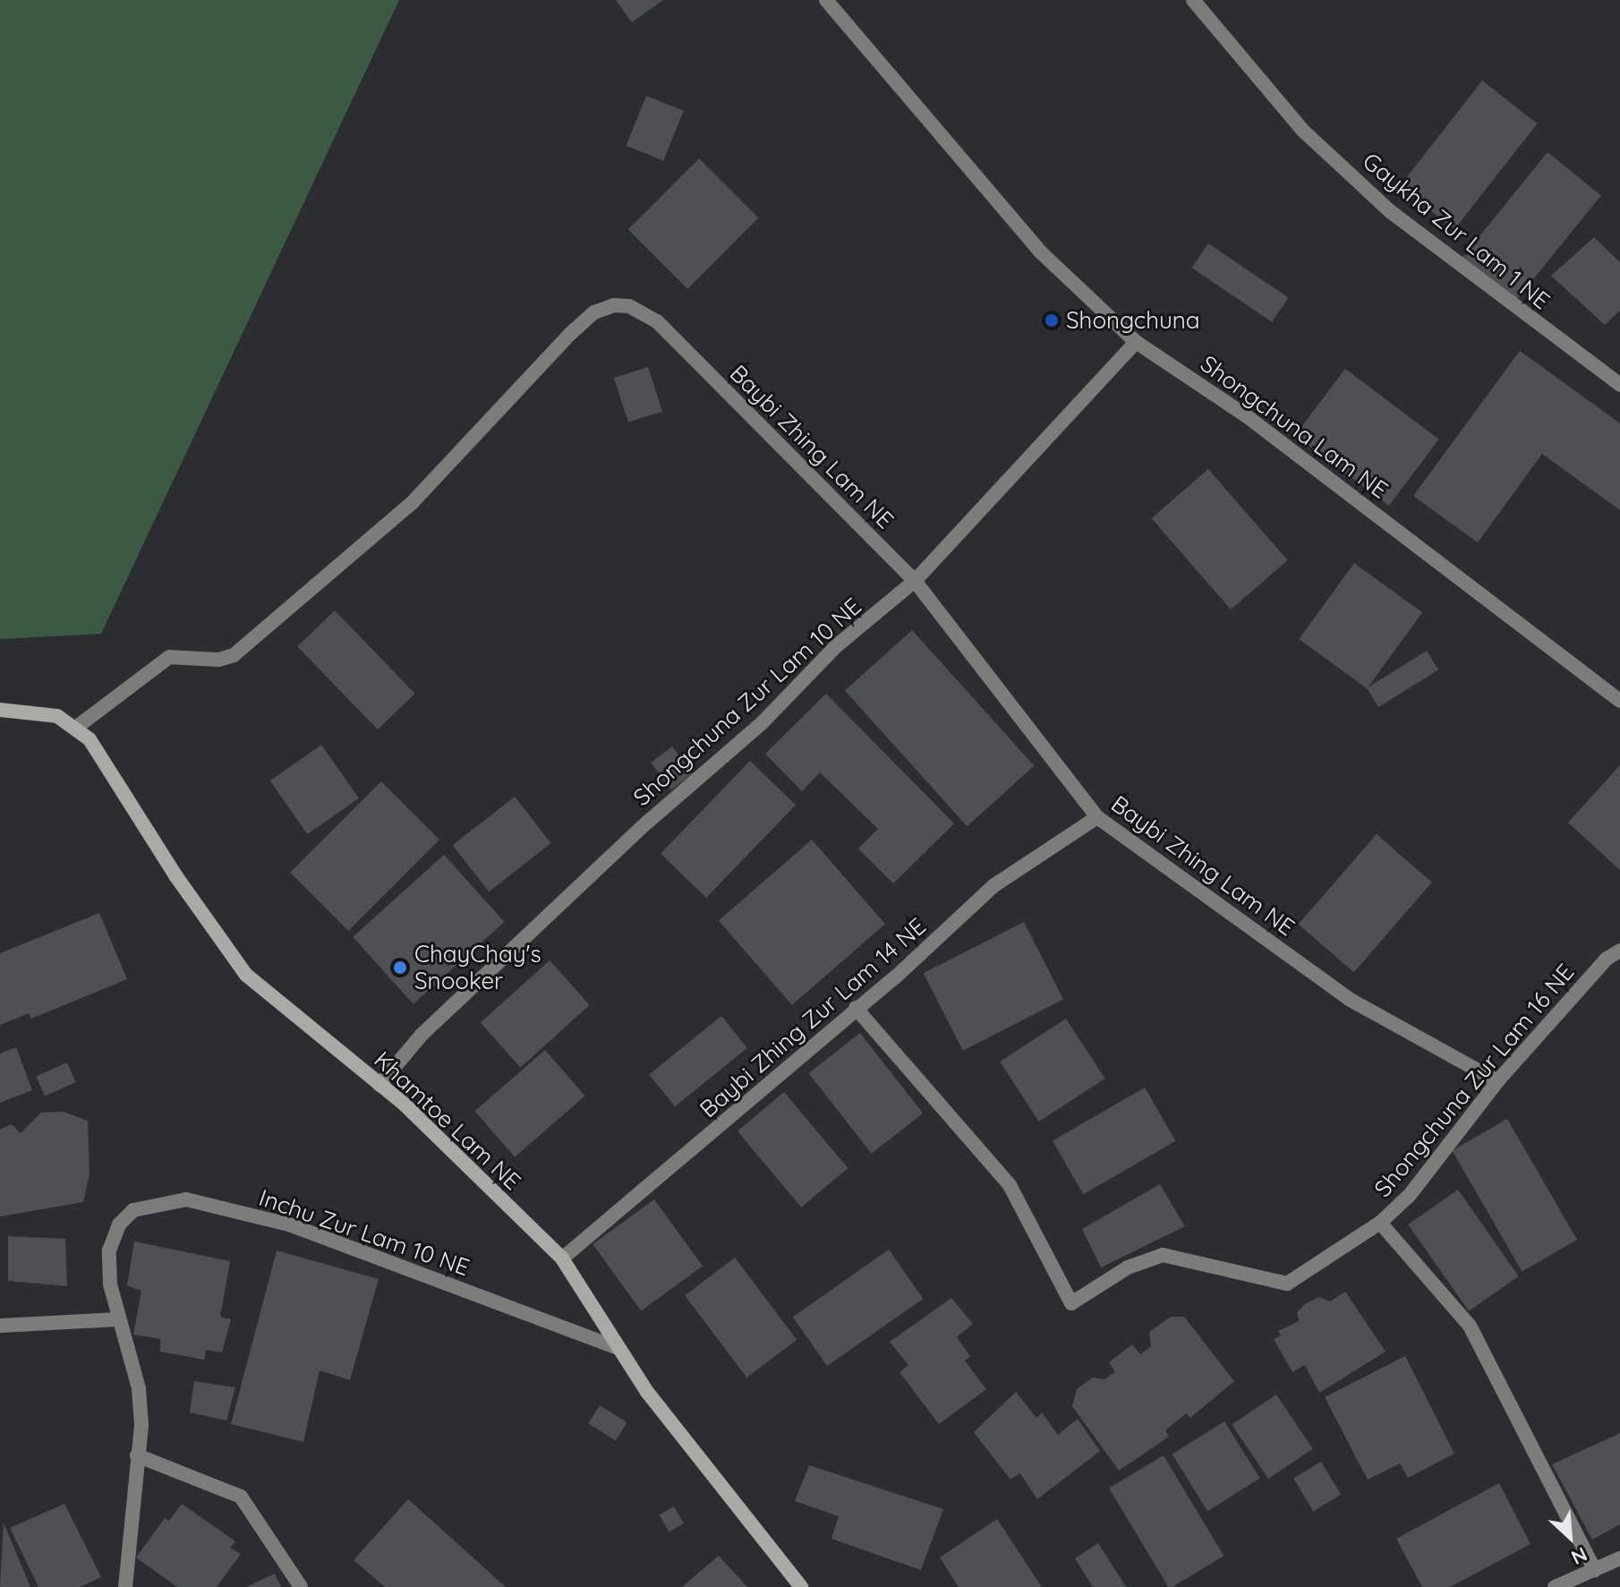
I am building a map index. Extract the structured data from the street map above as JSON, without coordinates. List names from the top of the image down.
{
  "streets": {
    "main road": ["Khamtoe Lam NE"],
    "street": [
      "Gaykha Zur Lam 1 NE",
      "Shongchuna Lam NE",
      "Baybi Zhing Lam NE",
      "Shongchuna Zur Lam 10 NE",
      "Baybi Zhing Zur Lam 14 NE",
      "Shongchuna Zur Lam 16 NE",
      "Inchu Zur Lam 10 NE"
    ]
  },
  "crossings": [
    ["Shongchuna Lam NE", "Shongchuna Zur Lam 10 NE"],
    ["Baybi Zhing Lam NE", "Shongchuna Zur Lam 10 NE"],
    ["Baybi Zhing Lam NE", "Baybi Zhing Zur Lam 14 NE"],
    ["Baybi Zhing Lam NE", "Shongchuna Zur Lam 16 NE"],
    ["Baybi Zhing Lam NE", "Khamtoe Lam NE"],
    ["Shongchuna Zur Lam 10 NE", "Khamtoe Lam NE"],
    ["Baybi Zhing Zur Lam 14 NE", "Shongchuna Zur Lam 16 NE"],
    ["Baybi Zhing Zur Lam 14 NE", "Khamtoe Lam NE"],
    ["Khamtoe Lam NE", "Inchu Zur Lam 10 NE"]
  ],
  "places": ["Shongchuna", "ChayChay's Snooker"],
  "north": "bottom right"
}
